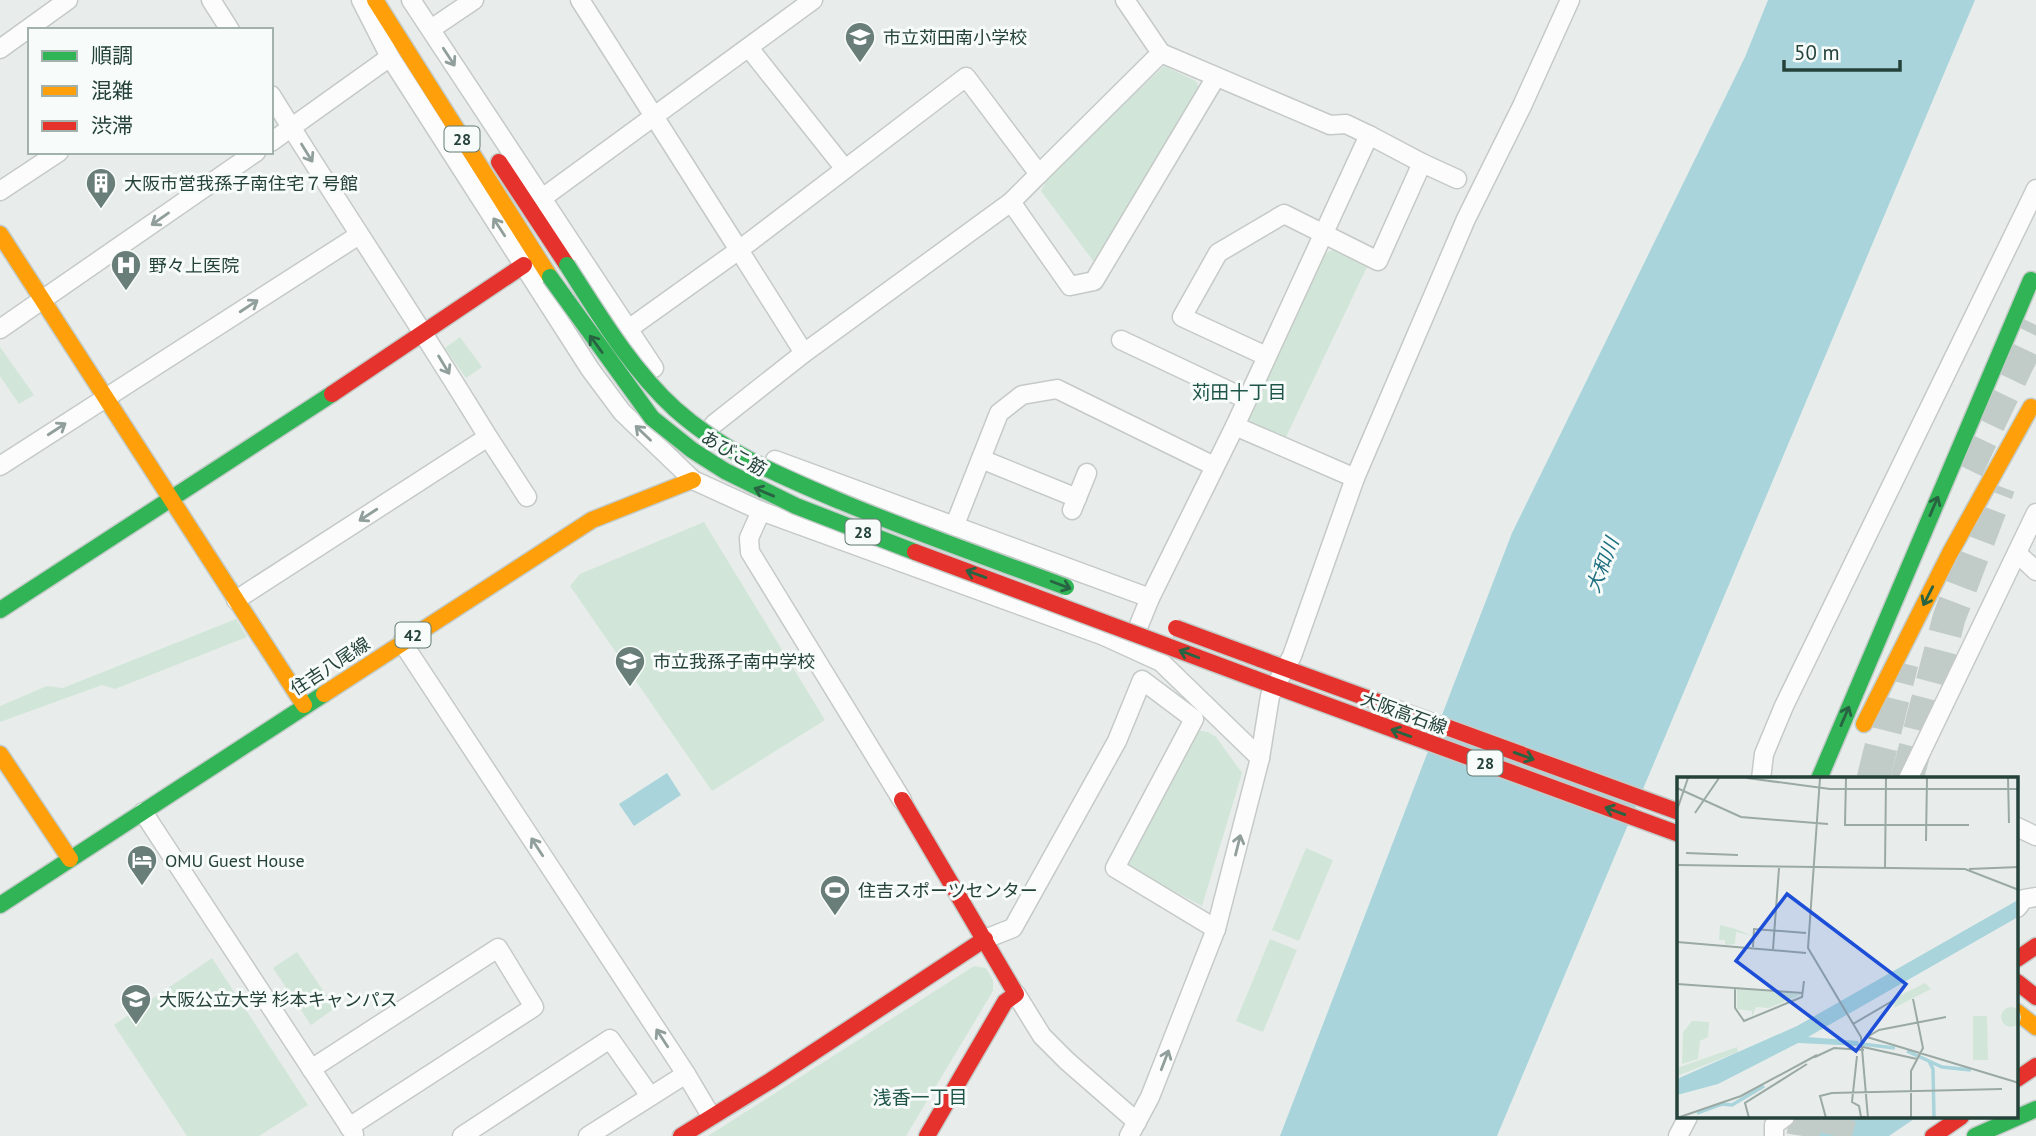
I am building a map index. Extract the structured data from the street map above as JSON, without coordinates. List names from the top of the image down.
{
  "streets": {
    "main road": [
      "28",
      "あびこ筋",
      "42",
      "住吉八尾線",
      "大阪高石線"
    ]
  },
  "crossings": [
    ["28", "大阪高石線"],
    ["あびこ筋", "大阪高石線"]
  ],
  "districts": ["苅田十丁目", "浅香一丁目"],
  "water": ["大和川"],
  "places": {
    "school or university": ["市立苅田南小学校", "市立我孫子南中学校", "大阪公立大学 杉本キャンパス"],
    "building": ["大阪市営我孫子南住宅７号館"],
    "hospital": ["野々上医院"],
    "hotel": ["OMU Guest House"],
    "sports": ["住吉スポーツセンター"]
  },
  "legend": ["順調", "混雑", "渋滞"],
  "scale_bar": "50 m"
}
